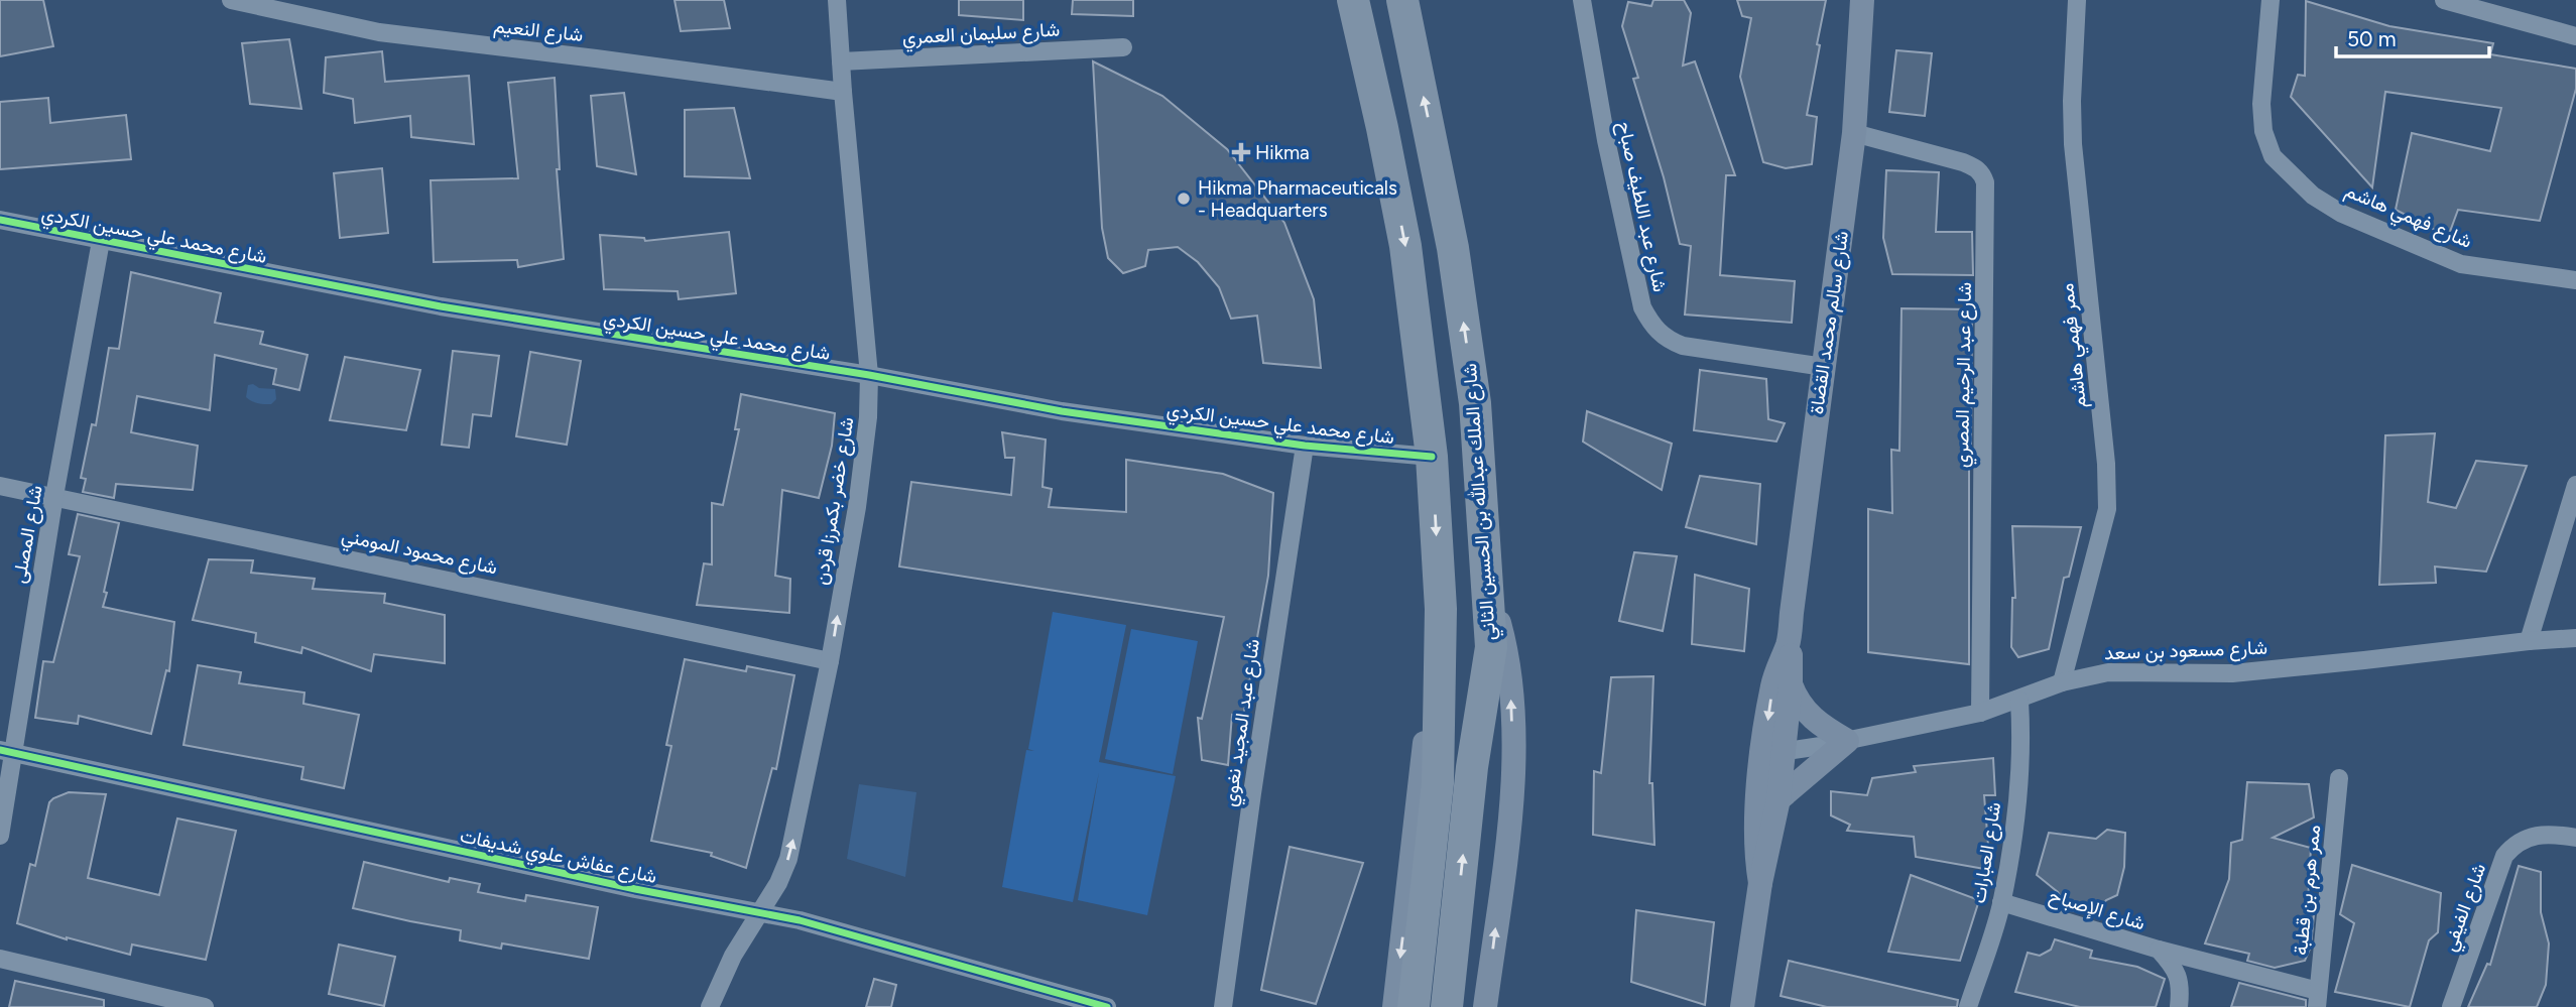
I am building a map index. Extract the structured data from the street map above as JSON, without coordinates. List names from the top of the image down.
{
  "streets": {
    "highway": ["شارع الملك عبدالله بن الحسين الثاني"],
    "street": [
      "شارع النعيم",
      "شارع سليمان العمري",
      "شارع عبد اللطيف صباح",
      "شارع فهمي هاشم",
      "شارع محمد علي حسين الكردي",
      "شارع سالم محمد القضاة",
      "ممر فهمي هاشم",
      "شارع عبد الرحيم المصري",
      "شارع خضر بكمرزا قردن",
      "شارع المصلى",
      "شارع محمود المومني",
      "شارع مسعود بن سعد",
      "شارع عبد المجيد نغوي",
      "شارع العبارات",
      "شارع عفاش علوي شديفات",
      "ممر هرم بن قطبة",
      "شارع الفيفي",
      "شارع الإصباح"
    ]
  },
  "crossings": [
    ["شارع النعيم", "شارع خضر بكمرزا قردن"],
    ["شارع سليمان العمري", "شارع خضر بكمرزا قردن"],
    ["شارع عبد اللطيف صباح", "شارع سالم محمد القضاة"],
    ["شارع محمد علي حسين الكردي", "شارع خضر بكمرزا قردن"],
    ["شارع محمد علي حسين الكردي", "شارع المصلى"],
    ["شارع محمد علي حسين الكردي", "شارع عبد المجيد نغوي"],
    ["شارع سالم محمد القضاة", "شارع عبد الرحيم المصري"],
    ["شارع سالم محمد القضاة", "شارع مسعود بن سعد"],
    ["ممر فهمي هاشم", "شارع مسعود بن سعد"],
    ["شارع عبد الرحيم المصري", "شارع مسعود بن سعد"],
    ["شارع خضر بكمرزا قردن", "شارع محمود المومني"],
    ["شارع خضر بكمرزا قردن", "شارع عفاش علوي شديفات"],
    ["شارع المصلى", "شارع محمود المومني"],
    ["شارع المصلى", "شارع عفاش علوي شديفات"],
    ["شارع مسعود بن سعد", "شارع العبارات"],
    ["شارع العبارات", "شارع الإصباح"]
  ],
  "one_way": ["شارع خضر بكمرزا قردن"],
  "places": {
    "health": ["Hikma"],
    "other": ["Hikma Pharmaceuticals - Headquarters"]
  },
  "scale_bar": "50 m"
}
